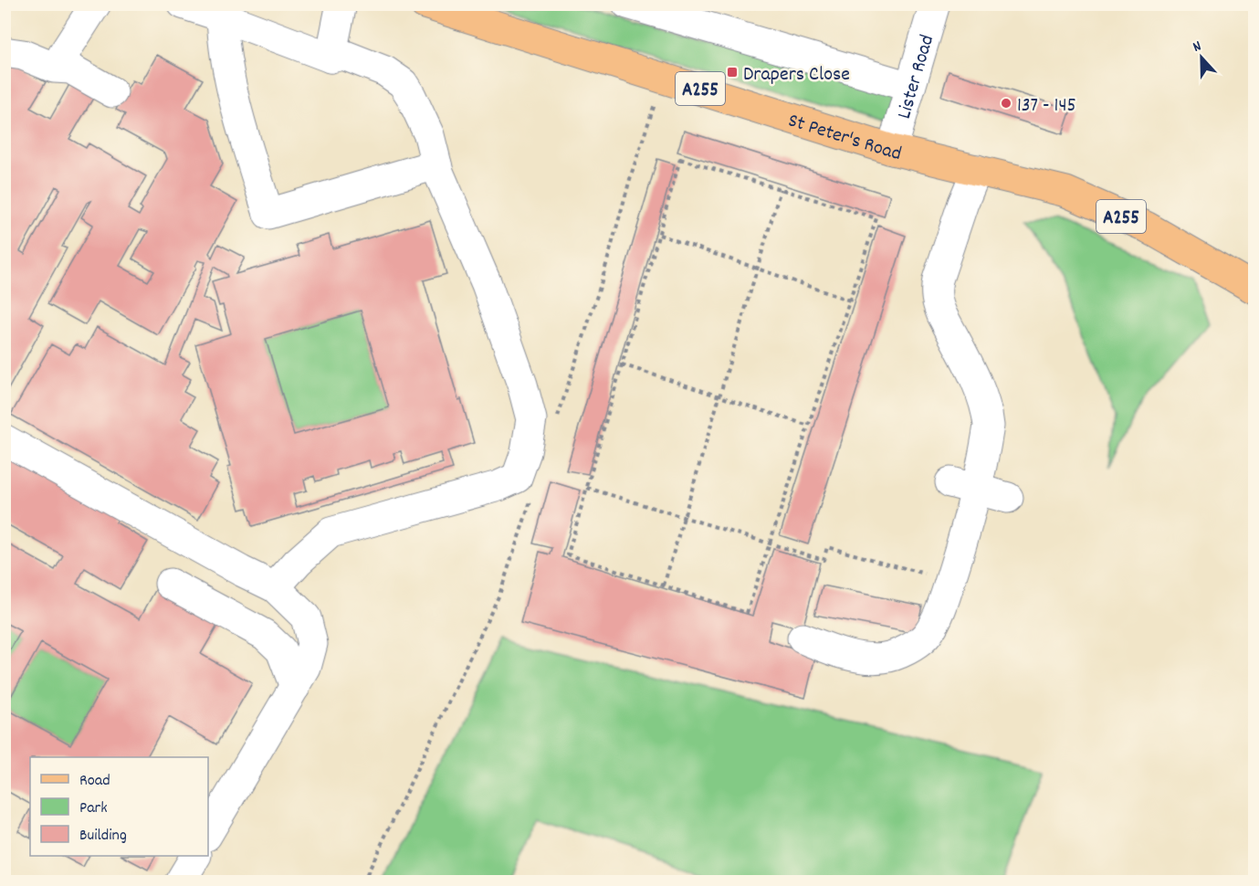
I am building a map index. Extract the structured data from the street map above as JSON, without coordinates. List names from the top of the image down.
{
  "streets": {
    "main road": ["A255", "St Peter's Road"],
    "street": ["Lister Road"]
  },
  "crossings": [
    ["Lister Road", "St Peter's Road"]
  ],
  "places": {
    "transit": ["Drapers Close"],
    "other": ["137 - 145"]
  },
  "legend": ["Road", "Park", "Building"],
  "north": "top"
}
